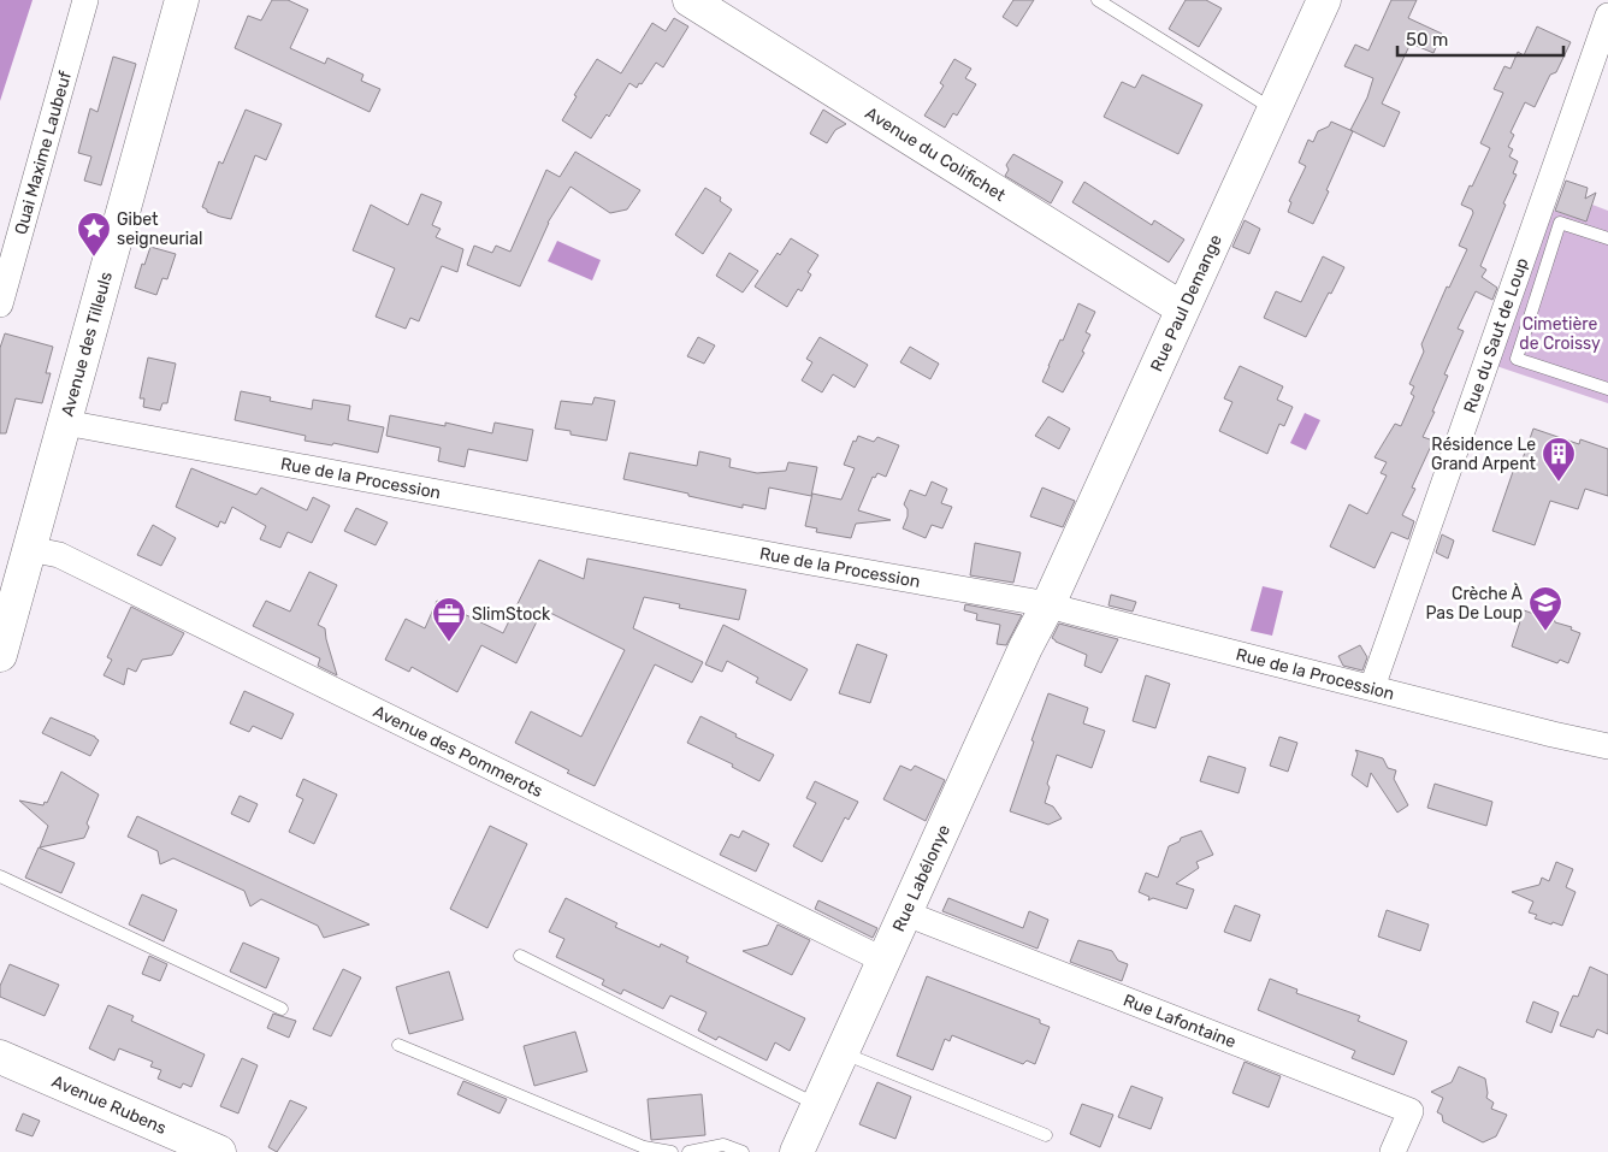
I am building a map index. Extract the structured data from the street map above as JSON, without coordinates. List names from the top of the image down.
{
  "streets": {
    "main road": [
      "Avenue du Colifichet",
      "Rue Paul Demange",
      "Avenue des Tilleuls",
      "Rue Labélonye",
      "Avenue Rubens"
    ],
    "street": [
      "Quai Maxime Laubeuf",
      "Rue du Saut de Loup",
      "Rue de la Procession",
      "Avenue des Pommerots",
      "Rue Lafontaine"
    ]
  },
  "crossings": [
    ["Avenue du Colifichet", "Rue Paul Demange"],
    ["Rue Paul Demange", "Rue de la Procession"],
    ["Rue Paul Demange", "Rue Labélonye"],
    ["Rue du Saut de Loup", "Rue de la Procession"],
    ["Avenue des Tilleuls", "Rue de la Procession"],
    ["Avenue des Tilleuls", "Avenue des Pommerots"],
    ["Rue de la Procession", "Rue Labélonye"],
    ["Avenue des Pommerots", "Rue Labélonye"],
    ["Rue Labélonye", "Rue Lafontaine"]
  ],
  "parks": ["Cimetière de Croissy"],
  "places": {
    "place": ["Gibet seigneurial"],
    "building": ["Résidence Le Grand Arpent"],
    "school or university": ["Crèche À Pas De Loup"],
    "office": ["SlimStock"]
  },
  "scale_bar": "50 m"
}
